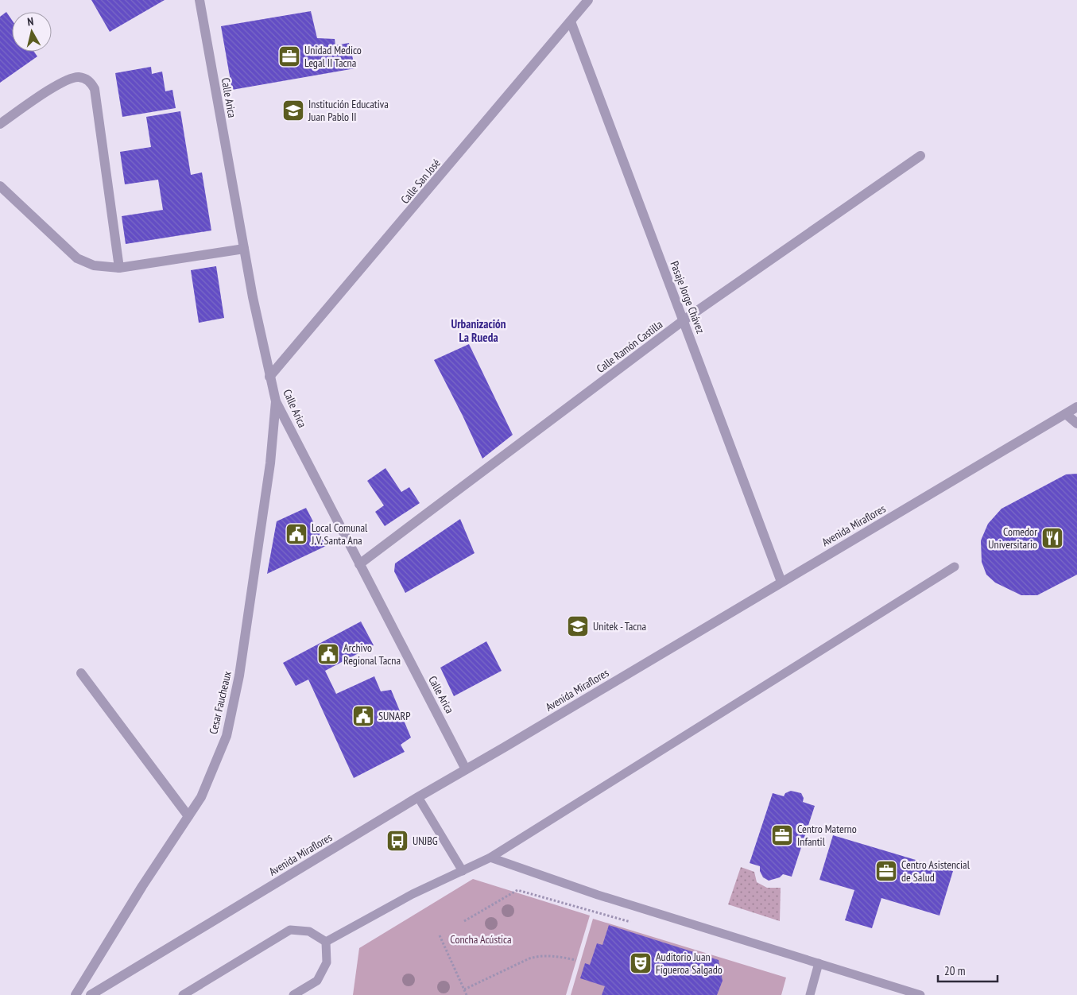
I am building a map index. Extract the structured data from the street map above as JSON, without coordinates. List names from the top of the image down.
{
  "streets": {
    "street": [
      "Calle Arica",
      "Calle San José",
      "Pasaje Jorge Chávez",
      "Calle Ramón Castilla",
      "Avenida Miraflores",
      "Cesar Faucheaux"
    ]
  },
  "crossings": [
    ["Calle Arica", "Calle San José"],
    ["Calle Arica", "Calle Ramón Castilla"],
    ["Calle Arica", "Avenida Miraflores"],
    ["Calle Arica", "Cesar Faucheaux"],
    ["Calle San José", "Pasaje Jorge Chávez"],
    ["Pasaje Jorge Chávez", "Calle Ramón Castilla"],
    ["Pasaje Jorge Chávez", "Avenida Miraflores"]
  ],
  "districts": ["Urbanización La Rueda"],
  "parks": ["Concha Acústica"],
  "places": {
    "office": ["Unidad Medico Legal II Tacna", "Centro Materno Infantil", "Centro Asistencial de Salud"],
    "school or university": ["Institución Educativa Juan Pablo II", "Unitek - Tacna"],
    "public building": ["Local Comunal J.V. Santa Ana", "Archivo Regional Tacna", "SUNARP"],
    "restaurant": ["Comedor Universitario"],
    "bus stop": ["UNJBG"],
    "theatre": ["Auditorio Juan Figueroa Salgado"]
  },
  "scale_bar": "20 m",
  "north": "top"
}
